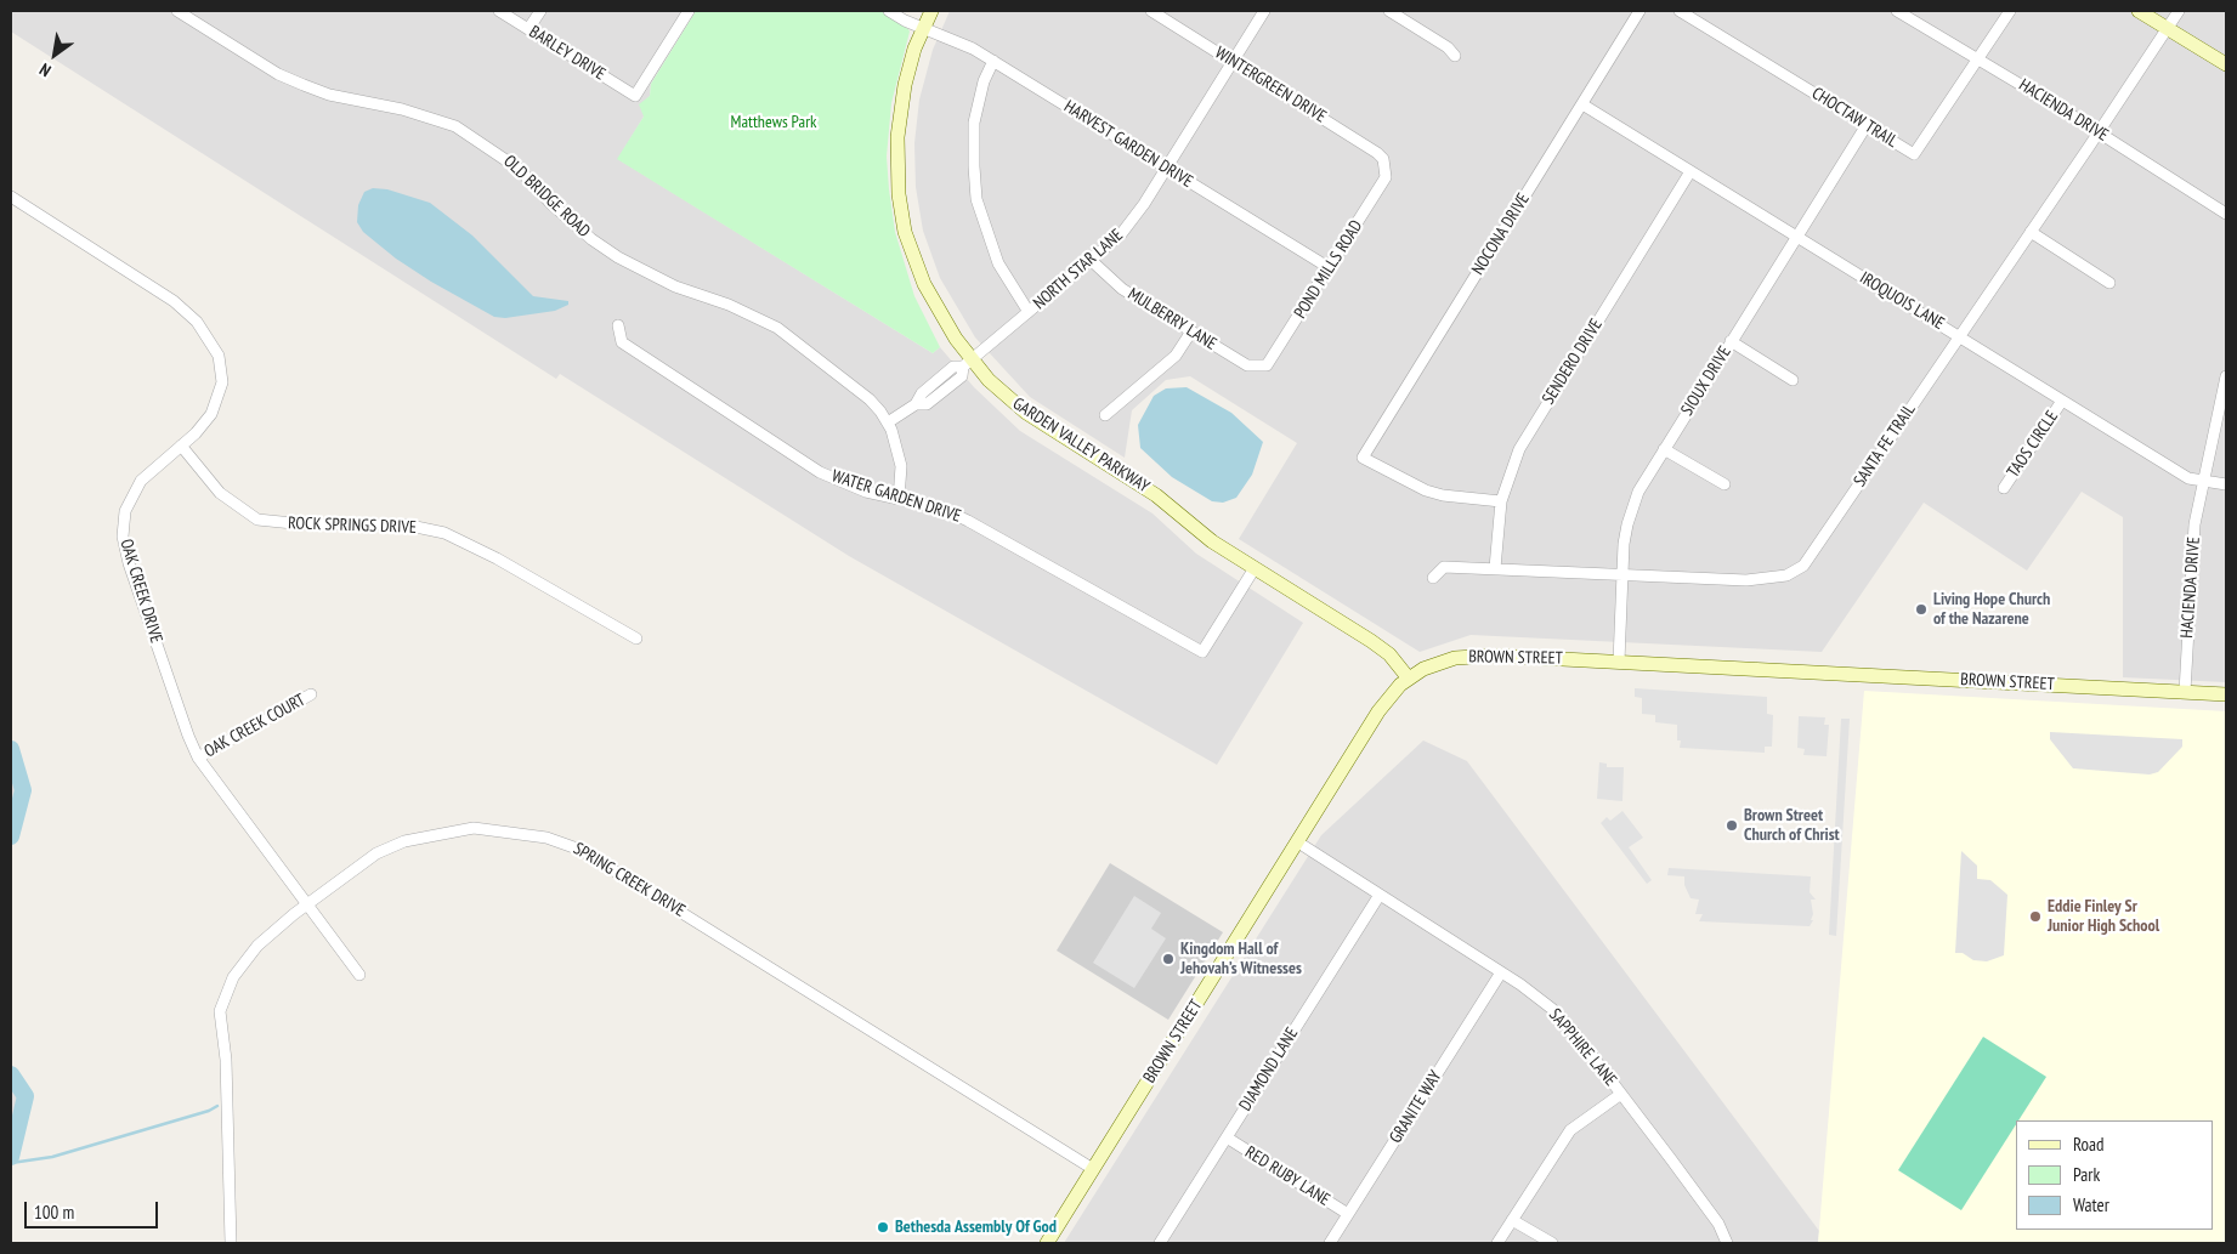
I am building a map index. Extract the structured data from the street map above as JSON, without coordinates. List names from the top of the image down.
{
  "streets": {
    "main road": ["GARDEN VALLEY PARKWAY", "BROWN STREET"],
    "street": [
      "BARLEY DRIVE",
      "WINTERGREEN DRIVE",
      "HACIENDA DRIVE",
      "CHOCTAW TRAIL",
      "HARVEST GARDEN DRIVE",
      "OLD BRIDGE ROAD",
      "NOCONA DRIVE",
      "NORTH STAR LANE",
      "POND MILLS ROAD",
      "IROQUOIS LANE",
      "MULBERRY LANE",
      "SENDERO DRIVE",
      "SIOUX DRIVE",
      "TAOS CIRCLE",
      "SANTA FE TRAIL",
      "WATER GARDEN DRIVE",
      "ROCK SPRINGS DRIVE",
      "OAK CREEK DRIVE",
      "OAK CREEK COURT",
      "SPRING CREEK DRIVE",
      "SAPPHIRE LANE",
      "DIAMOND LANE",
      "GRANITE WAY",
      "RED RUBY LANE"
    ]
  },
  "crossings": [
    ["WINTERGREEN DRIVE", "NORTH STAR LANE"],
    ["WINTERGREEN DRIVE", "POND MILLS ROAD"],
    ["HACIENDA DRIVE", "CHOCTAW TRAIL"],
    ["HACIENDA DRIVE", "IROQUOIS LANE"],
    ["HACIENDA DRIVE", "SANTA FE TRAIL"],
    ["HACIENDA DRIVE", "BROWN STREET"],
    ["CHOCTAW TRAIL", "SIOUX DRIVE"],
    ["HARVEST GARDEN DRIVE", "NORTH STAR LANE"],
    ["HARVEST GARDEN DRIVE", "POND MILLS ROAD"],
    ["HARVEST GARDEN DRIVE", "GARDEN VALLEY PARKWAY"],
    ["OLD BRIDGE ROAD", "NORTH STAR LANE"],
    ["OLD BRIDGE ROAD", "WATER GARDEN DRIVE"],
    ["NOCONA DRIVE", "IROQUOIS LANE"],
    ["NOCONA DRIVE", "SENDERO DRIVE"],
    ["NORTH STAR LANE", "MULBERRY LANE"],
    ["NORTH STAR LANE", "GARDEN VALLEY PARKWAY"],
    ["POND MILLS ROAD", "MULBERRY LANE"],
    ["IROQUOIS LANE", "SENDERO DRIVE"],
    ["IROQUOIS LANE", "SIOUX DRIVE"],
    ["IROQUOIS LANE", "TAOS CIRCLE"],
    ["IROQUOIS LANE", "SANTA FE TRAIL"],
    ["SENDERO DRIVE", "SANTA FE TRAIL"],
    ["SIOUX DRIVE", "SANTA FE TRAIL"],
    ["SIOUX DRIVE", "BROWN STREET"],
    ["GARDEN VALLEY PARKWAY", "WATER GARDEN DRIVE"],
    ["GARDEN VALLEY PARKWAY", "BROWN STREET"],
    ["ROCK SPRINGS DRIVE", "OAK CREEK DRIVE"],
    ["OAK CREEK DRIVE", "OAK CREEK COURT"],
    ["OAK CREEK DRIVE", "SPRING CREEK DRIVE"],
    ["BROWN STREET", "SPRING CREEK DRIVE"],
    ["BROWN STREET", "SAPPHIRE LANE"],
    ["SAPPHIRE LANE", "DIAMOND LANE"],
    ["SAPPHIRE LANE", "GRANITE WAY"],
    ["DIAMOND LANE", "RED RUBY LANE"],
    ["GRANITE WAY", "RED RUBY LANE"]
  ],
  "parks": ["Matthews Park"],
  "places": [
    "Living Hope Church of the Nazarene",
    "Brown Street Church of Christ",
    "Eddie Finley Sr Junior High School",
    "Kingdom Hall of Jehovah’s Witnesses",
    "Bethesda Assembly Of God"
  ],
  "legend": ["Road", "Park", "Water"],
  "scale_bar": "100 m",
  "north": "bottom left"
}
